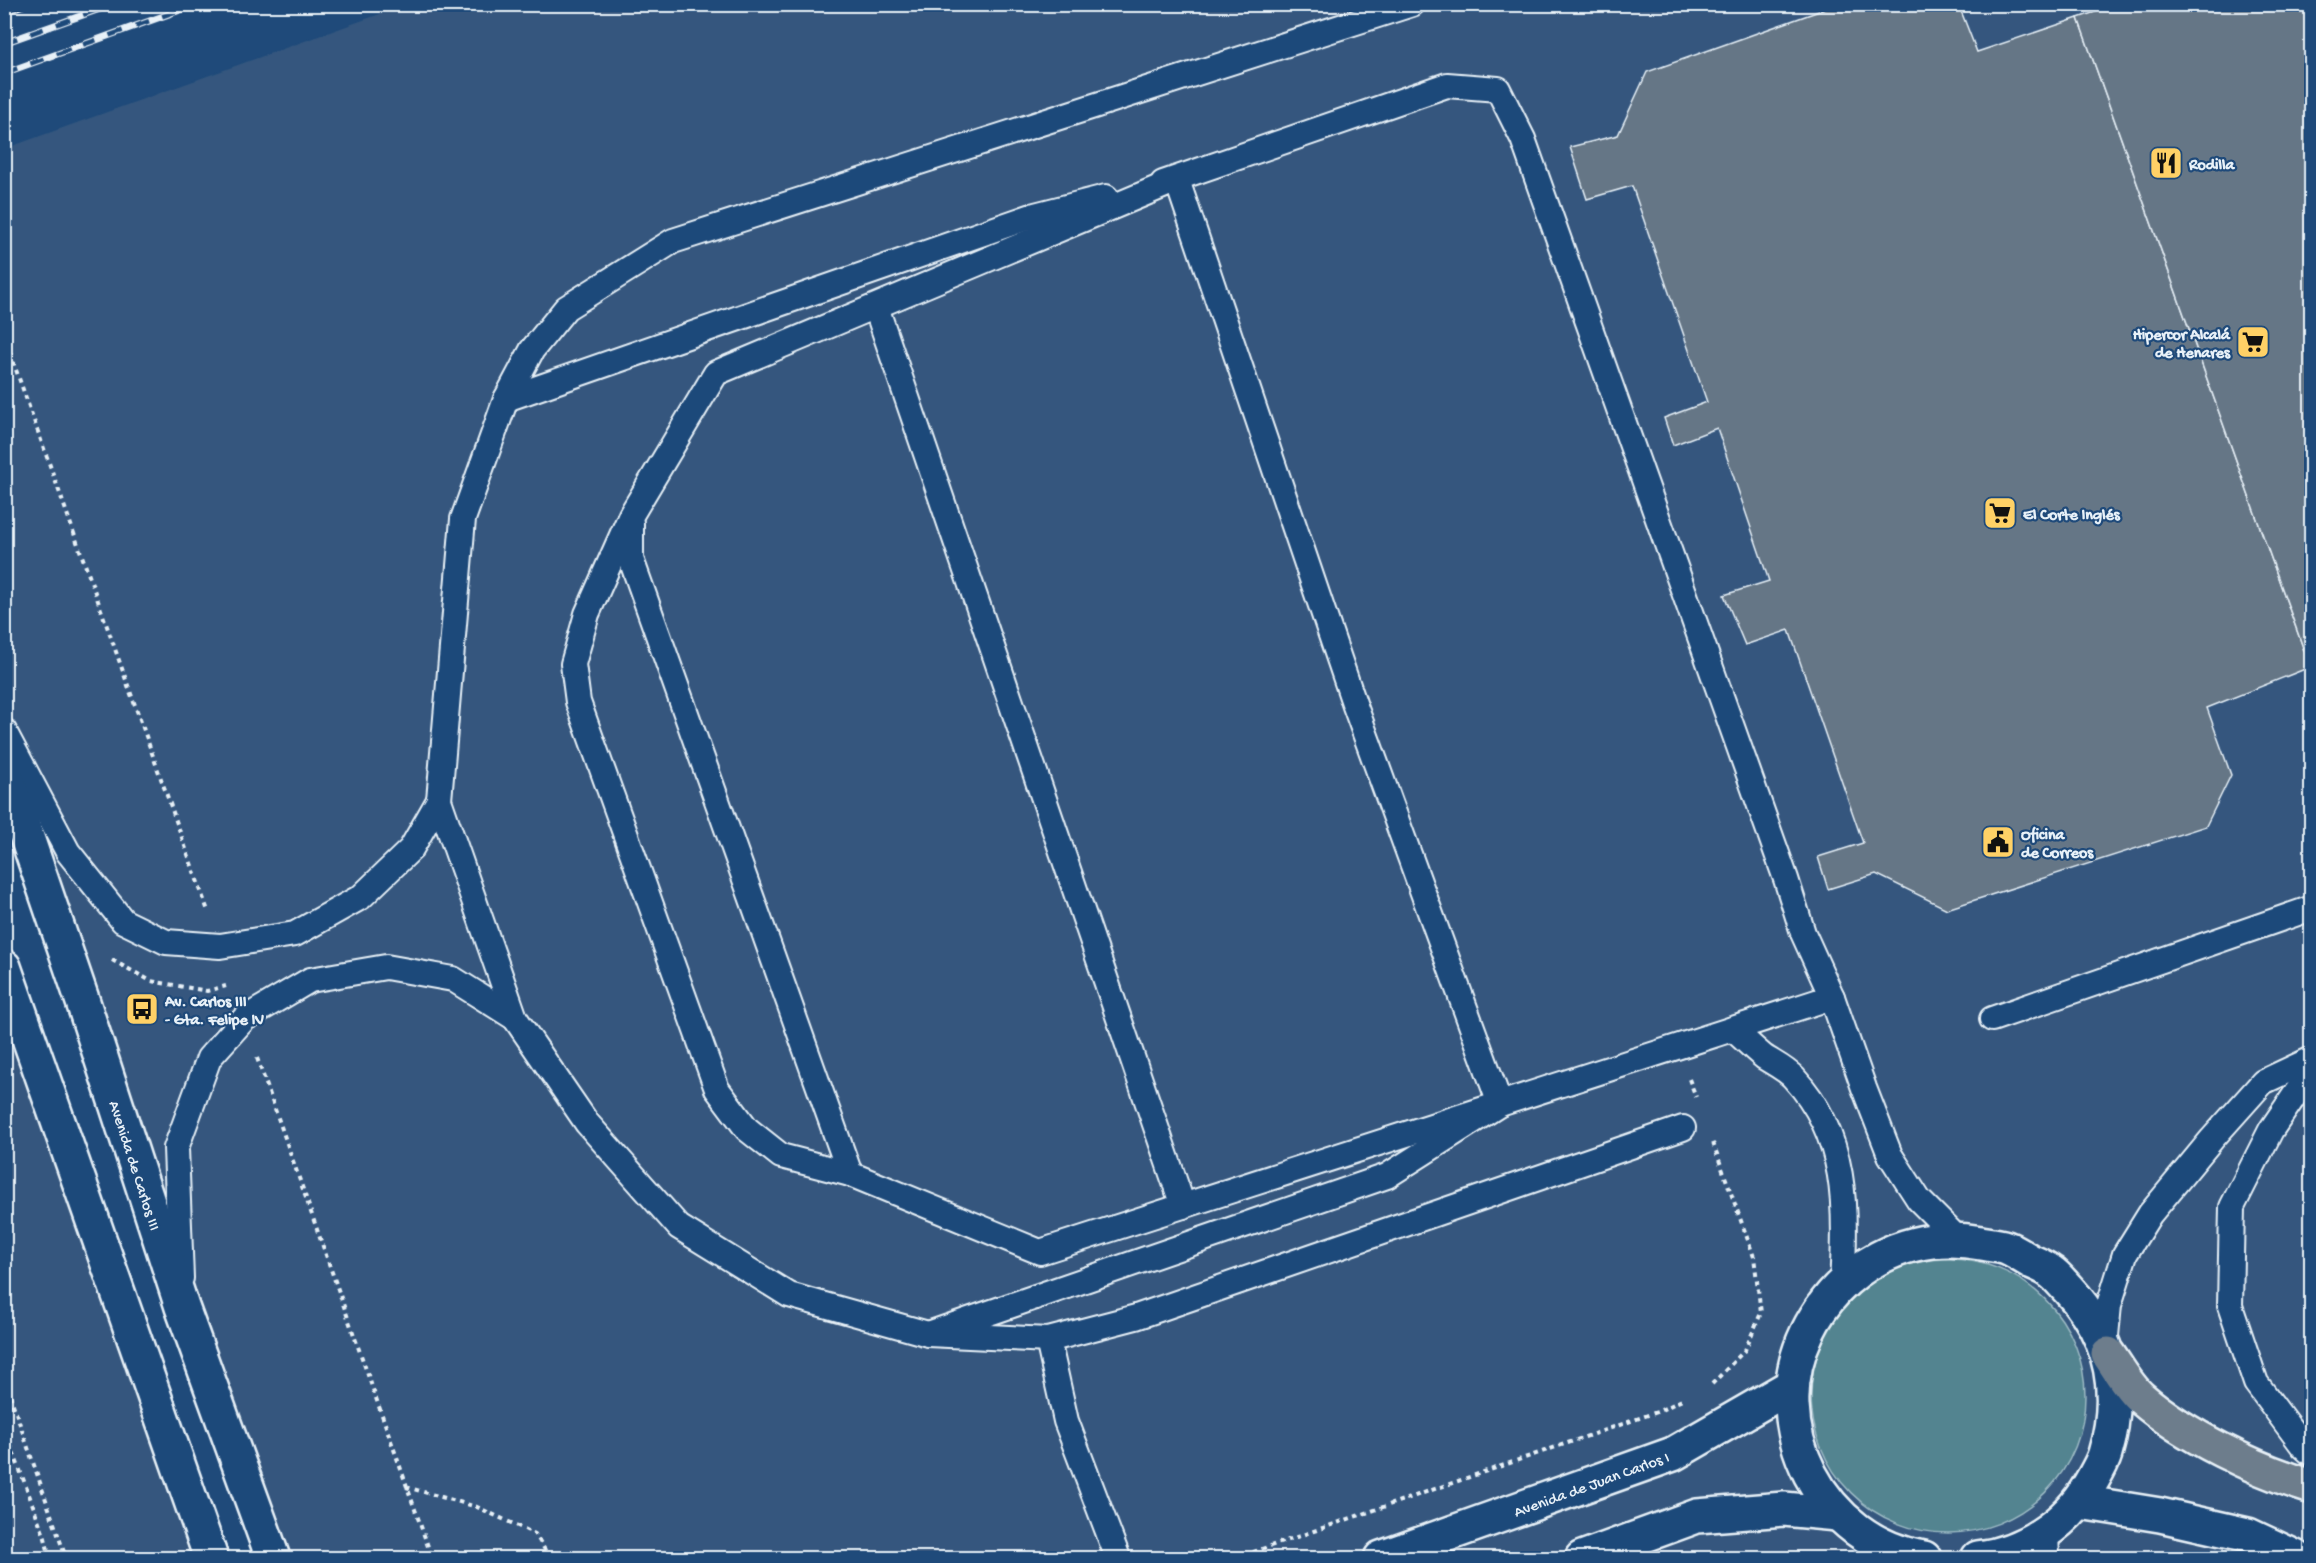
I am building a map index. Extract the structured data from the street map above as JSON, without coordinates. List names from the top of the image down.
{
  "streets": {
    "street": ["Avenida de Carlos III", "Avenida de Juan Carlos I"]
  },
  "places": {
    "restaurant": ["Rodilla"],
    "supermarket": ["Hipercor Alcalá de Henares", "El Corte Inglés"],
    "public building": ["Oficina de Correos"],
    "bus stop": ["Av. Carlos III - Gta. Felipe IV"]
  }
}
